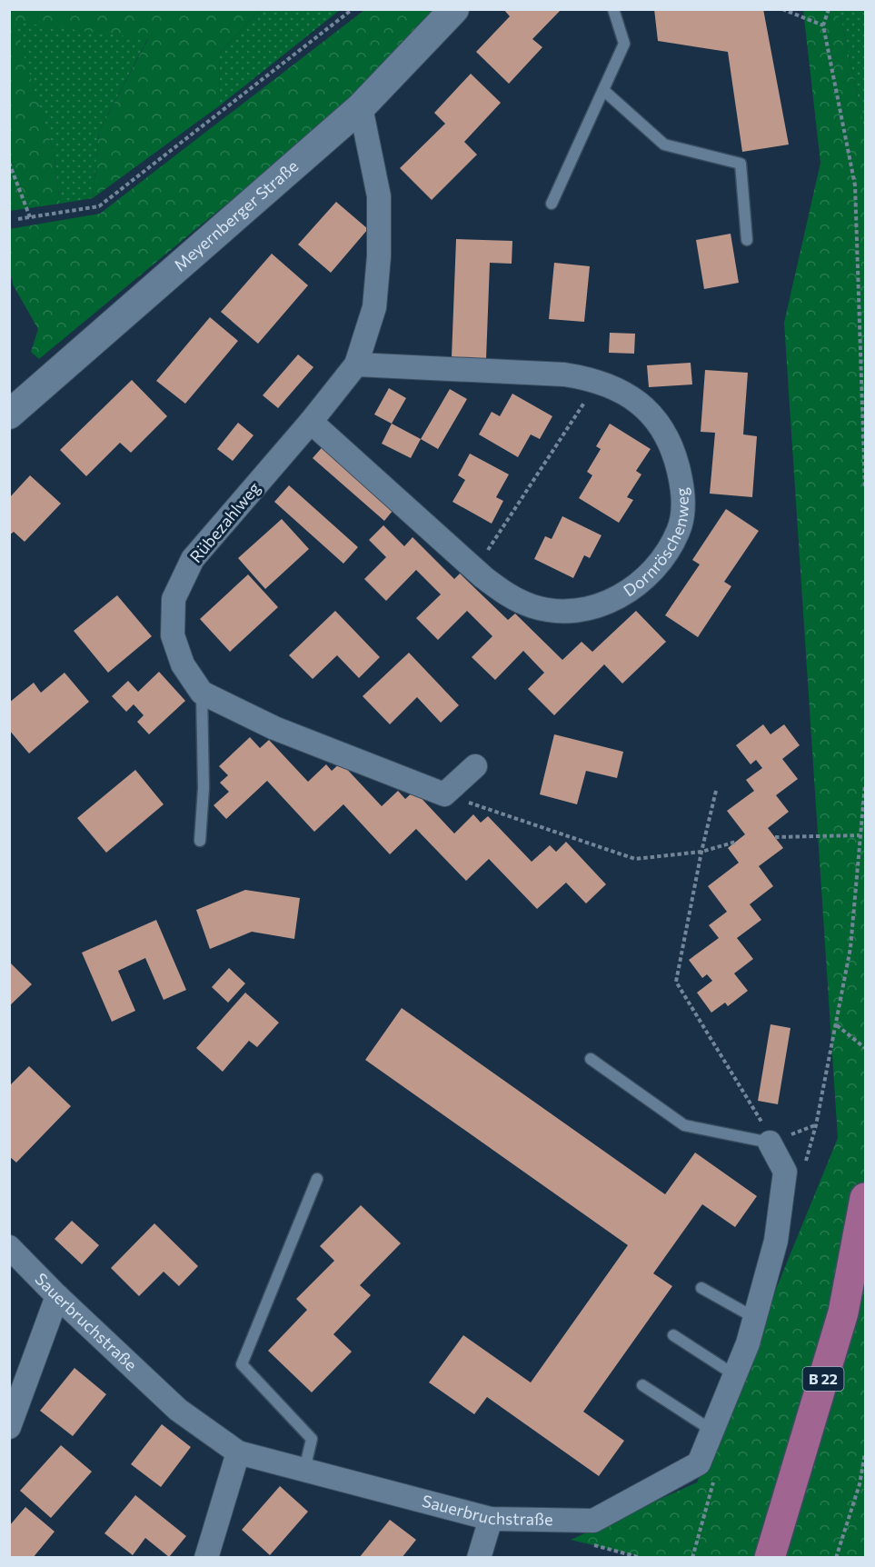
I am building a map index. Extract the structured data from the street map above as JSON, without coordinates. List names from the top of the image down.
{
  "streets": {
    "main road": ["B 22"],
    "street": [
      "Meyernberger Straße",
      "Rübezahlweg",
      "Dornröschenweg",
      "Sauerbruchstraße"
    ]
  },
  "crossings": [
    ["Meyernberger Straße", "Rübezahlweg"],
    ["Rübezahlweg", "Dornröschenweg"]
  ]
}
